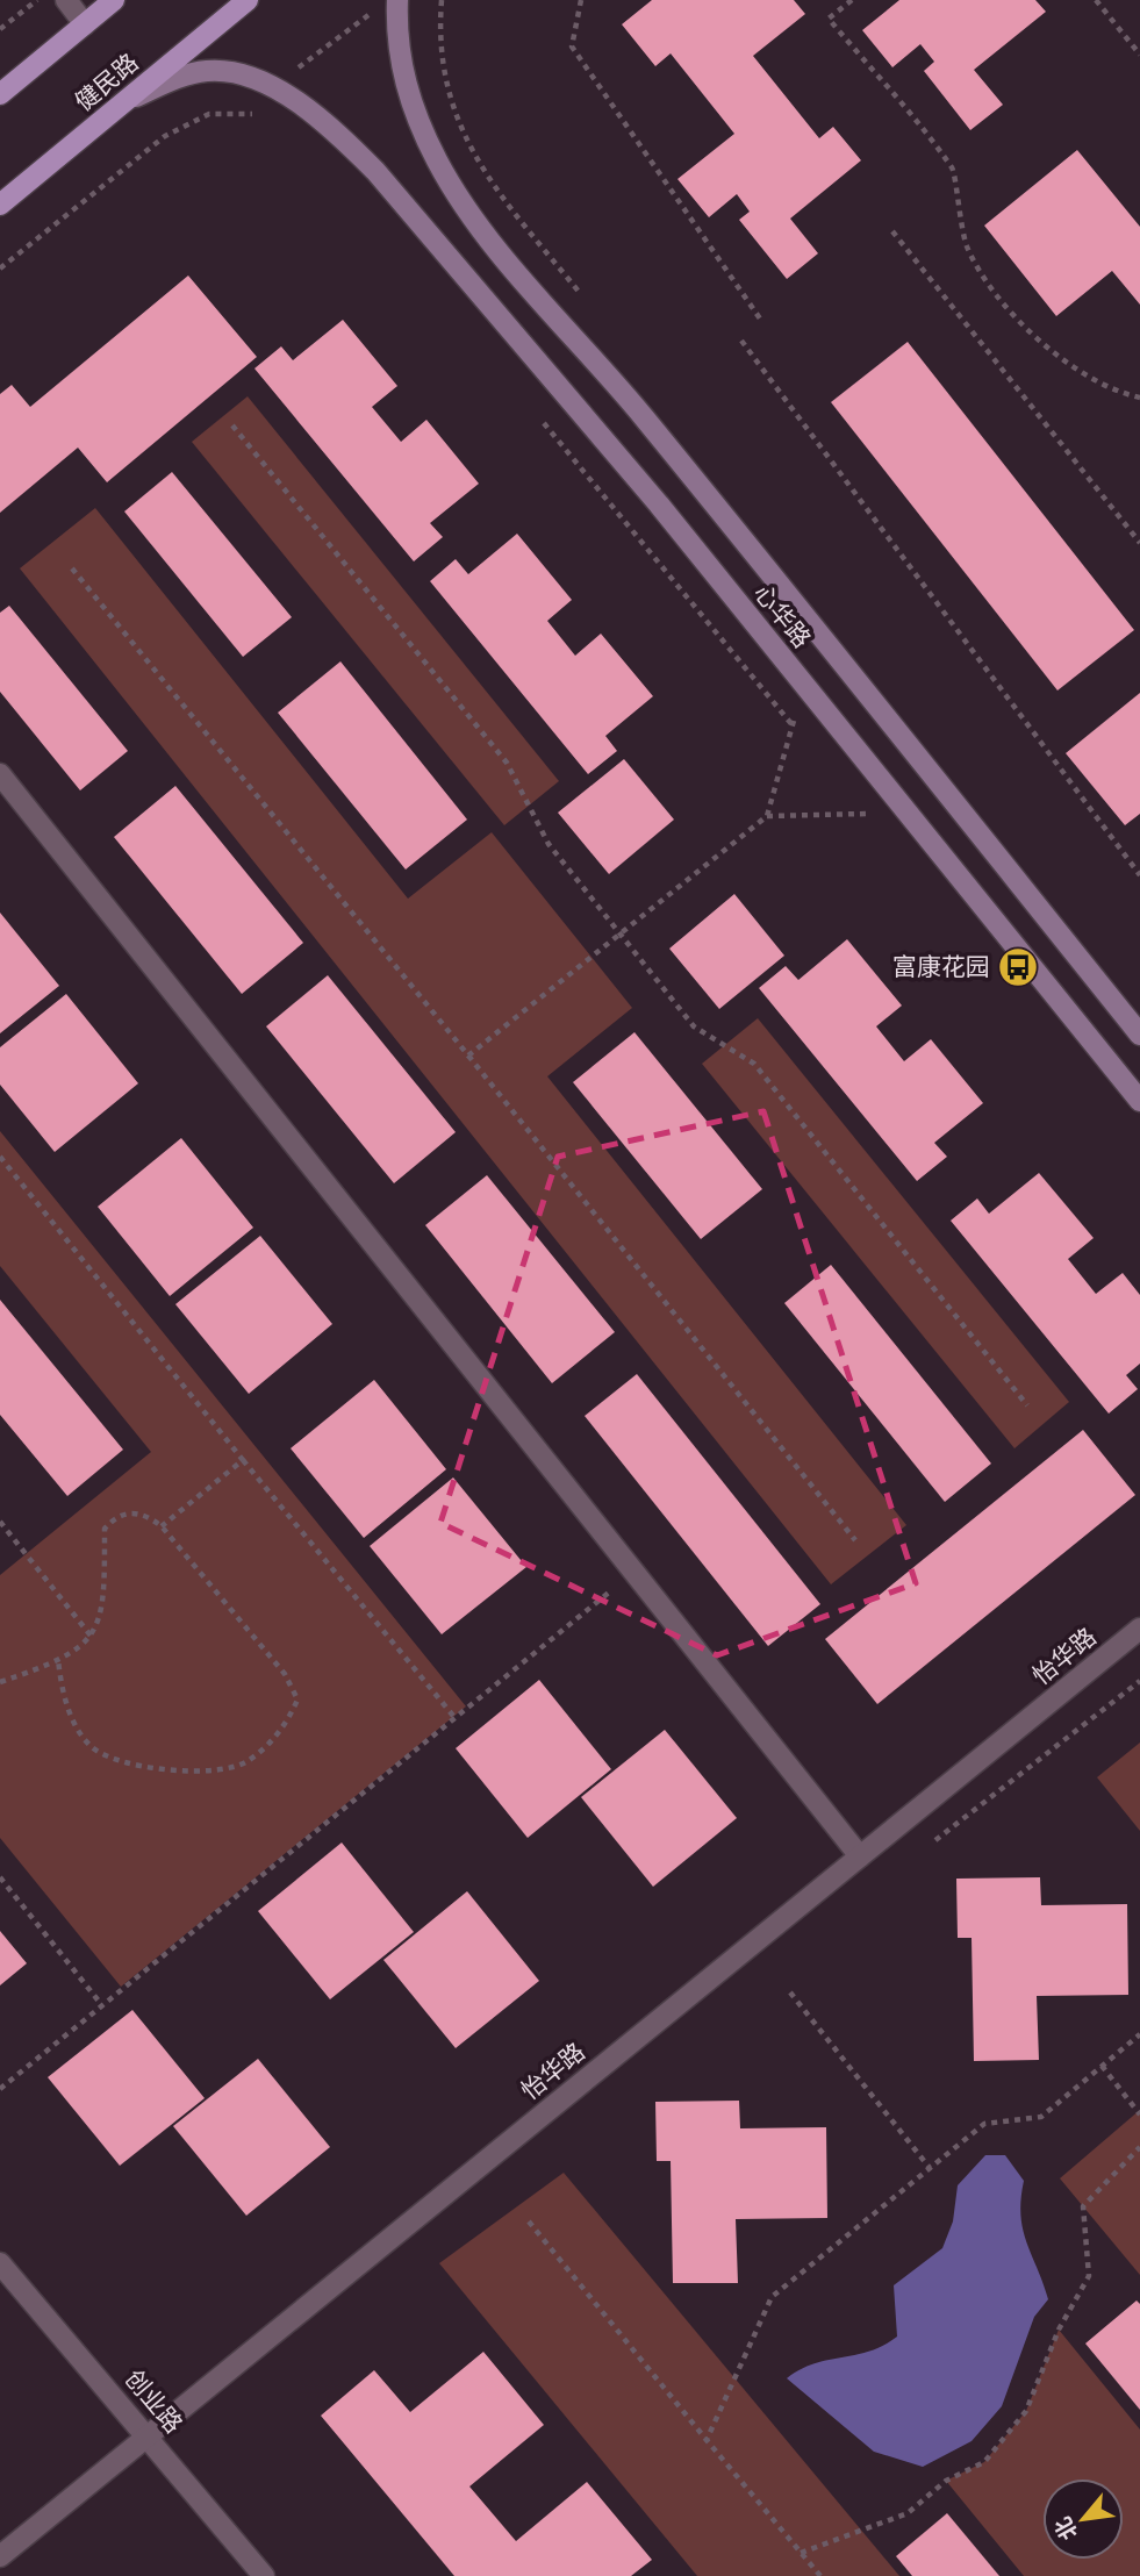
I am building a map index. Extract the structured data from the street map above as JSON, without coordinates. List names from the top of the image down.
{
  "streets": {
    "main road": ["健民路"],
    "street": ["心华路", "怡华路", "创业路"]
  },
  "crossings": [
    ["健民路", "心华路"],
    ["怡华路", "创业路"]
  ],
  "places": {
    "bus stop": ["富康花园"]
  },
  "north": "bottom left"
}
